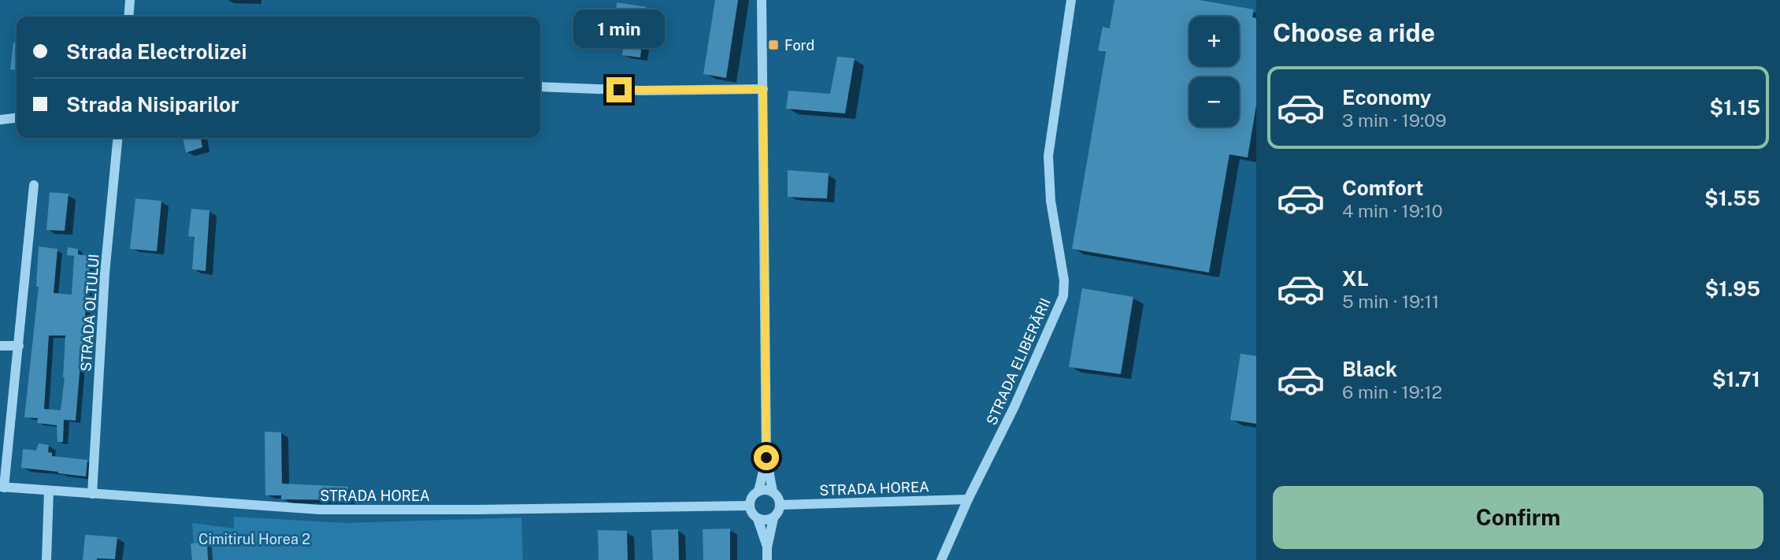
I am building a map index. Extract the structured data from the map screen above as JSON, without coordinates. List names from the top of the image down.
{
  "streets": {
    "street": ["STRADA OLTULUI", "STRADA ELIBERĂRII", "STRADA HOREA"]
  },
  "crossings": [
    ["STRADA OLTULUI", "STRADA HOREA"],
    ["STRADA ELIBERĂRII", "STRADA HOREA"]
  ],
  "parks": ["Cimitirul Horea 2"],
  "places": {
    "transit": ["Ford"]
  },
  "page": {
    "heading": "Choose a ride",
    "bubble": "1 min",
    "map_buttons": ["+", "−"],
    "banner": ["Strada Electrolizei", "Strada Nisiparilor"],
    "list": [
      {
        "name": "Economy",
        "note": "3 min · 19:09",
        "value": "$1.15"
      },
      {
        "name": "Comfort",
        "note": "4 min · 19:10",
        "value": "$1.55"
      },
      {
        "name": "XL",
        "note": "5 min · 19:11",
        "value": "$1.95"
      },
      {
        "name": "Black",
        "note": "6 min · 19:12",
        "value": "$1.71"
      }
    ],
    "buttons": "Confirm"
  }
}
